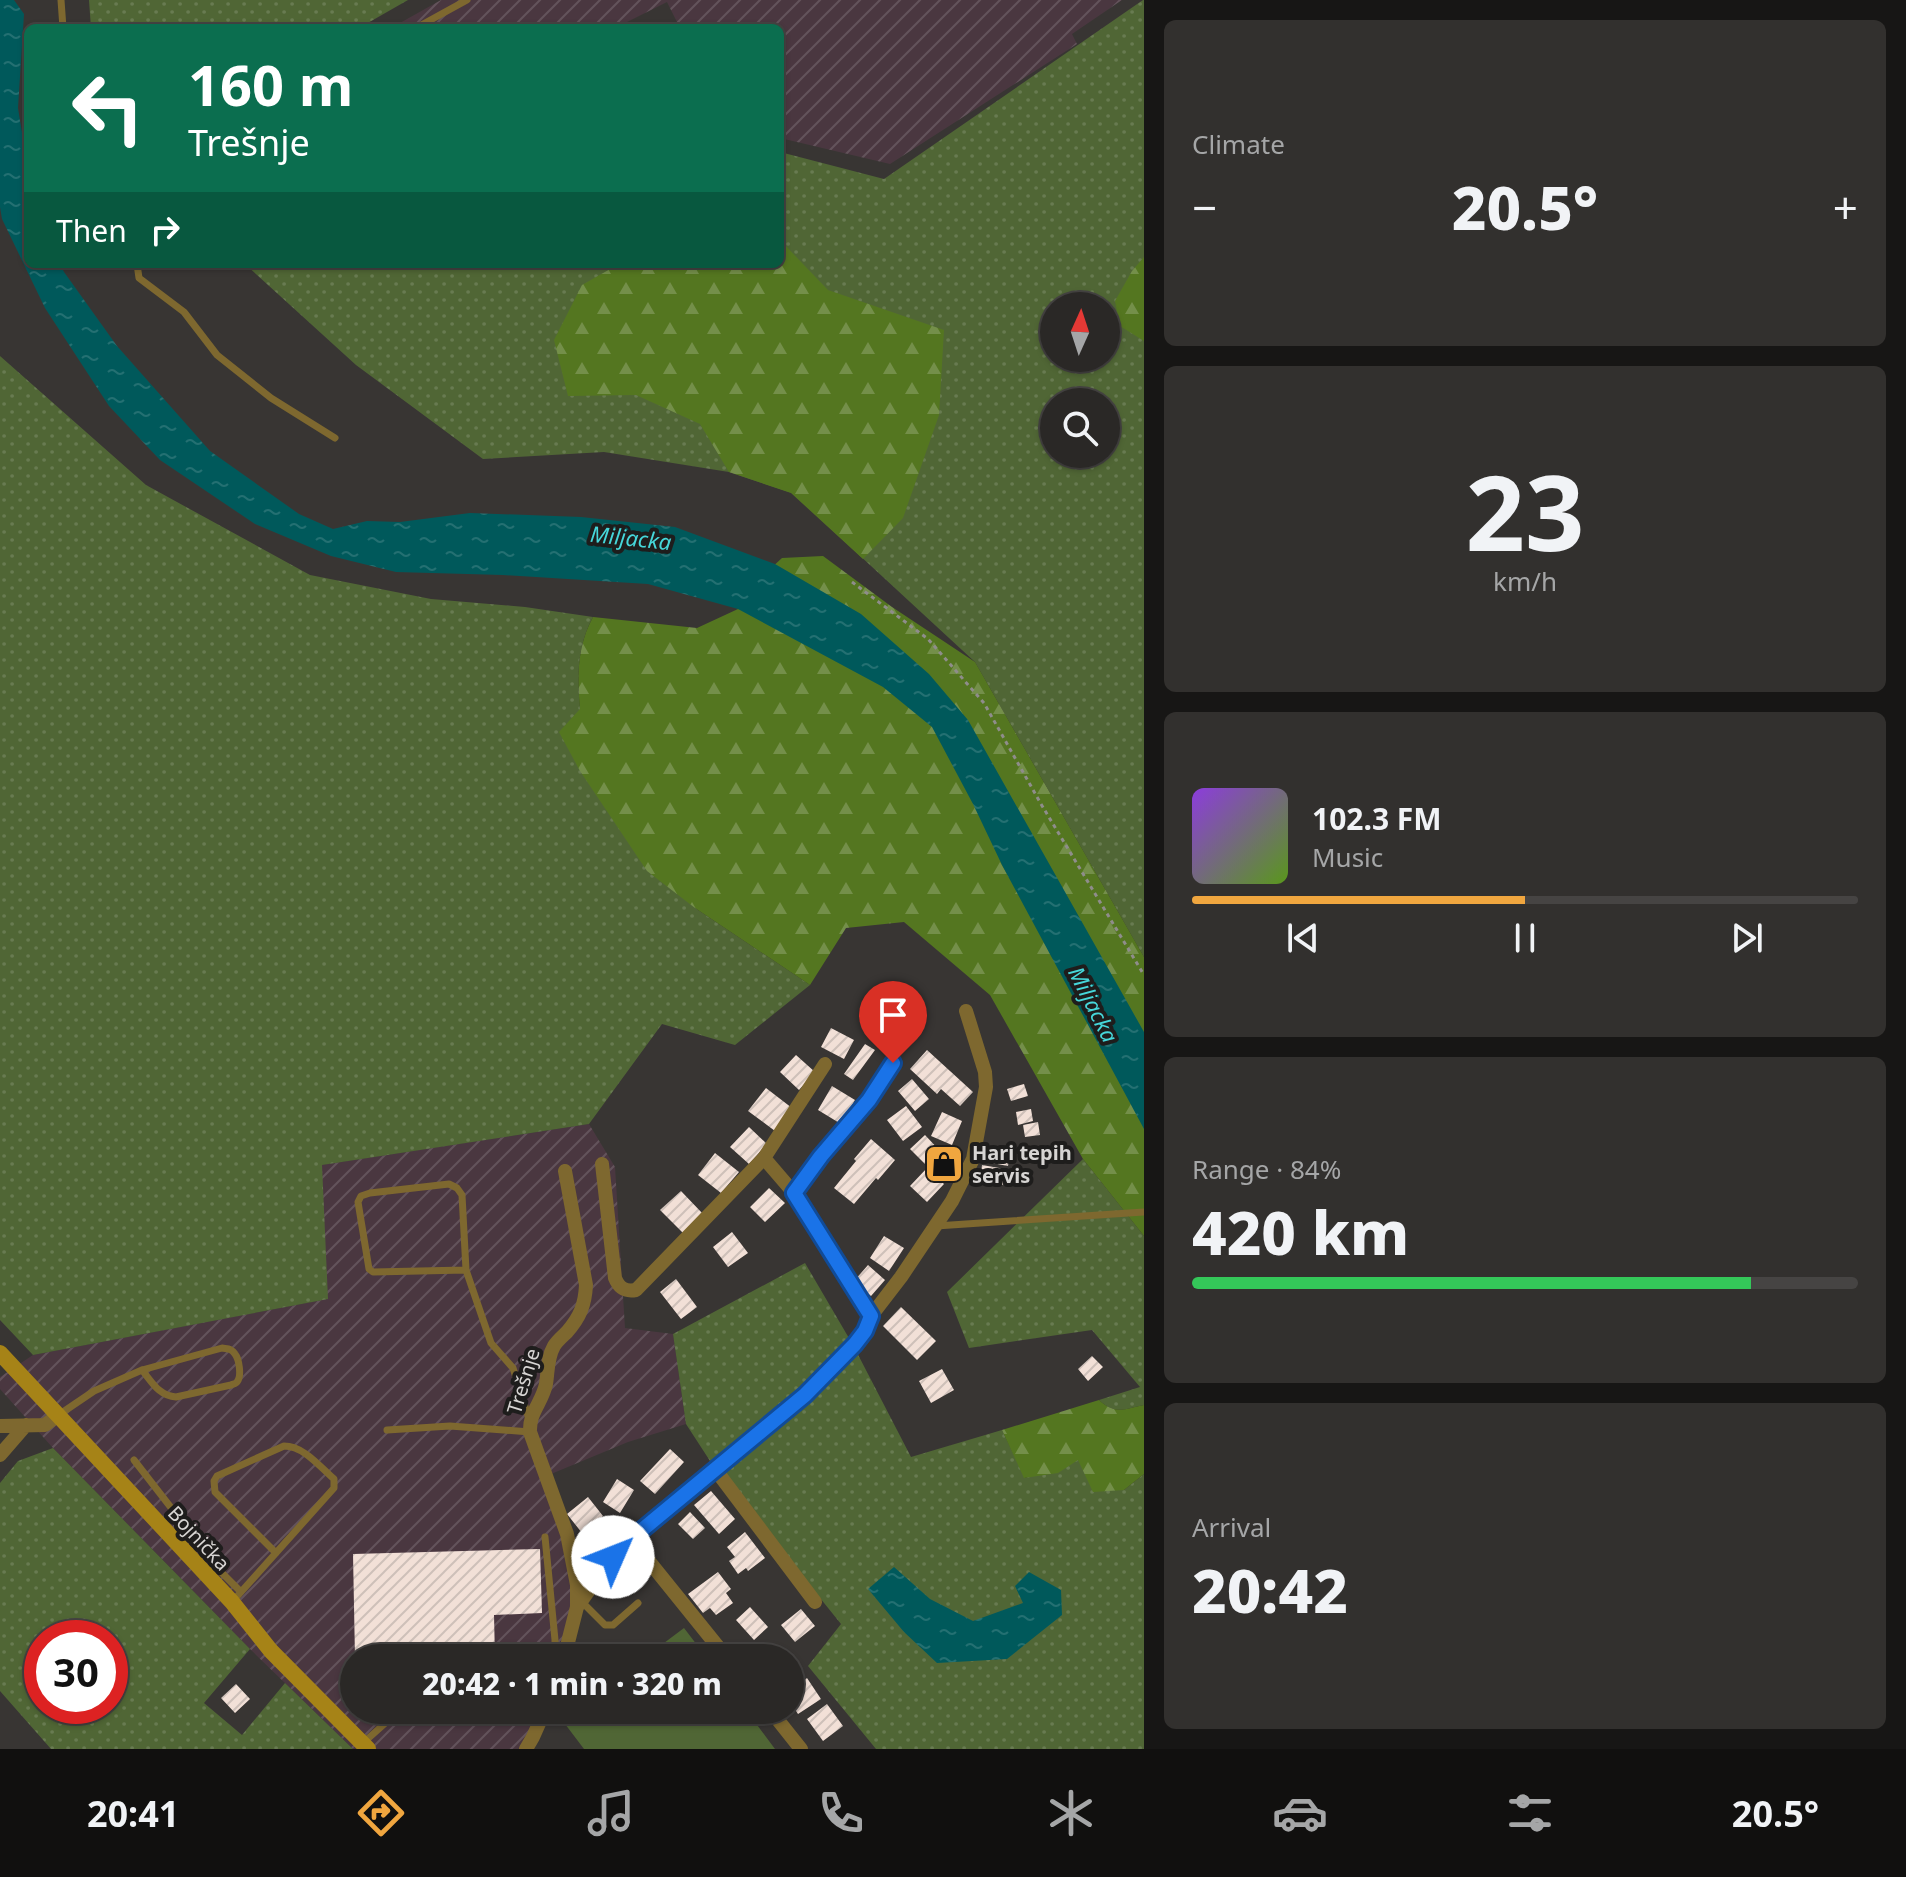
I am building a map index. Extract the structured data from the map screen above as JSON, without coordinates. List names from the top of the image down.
{
  "streets": {
    "main road": ["Bojnička"],
    "street": ["Trešnje"]
  },
  "water": ["Miljacka"],
  "places": {
    "shop": ["Hari tepih servis"]
  },
  "north": "top",
  "page": {
    "tile": [
      "Climate",
      ["23", "km/h"],
      ["Range · 84%", "420 km"],
      ["Arrival", "20:42"]
    ],
    "turn": ["160 m", "Trešnje"],
    "heat": ["−", "20.5°", "+"],
    "then": "Then",
    "song": ["102.3 FM", "Music"],
    "limit": "30",
    "trip": "20:42 · 1 min · 320 m",
    "tabs": ["20:41", "20.5°"]
  }
}
